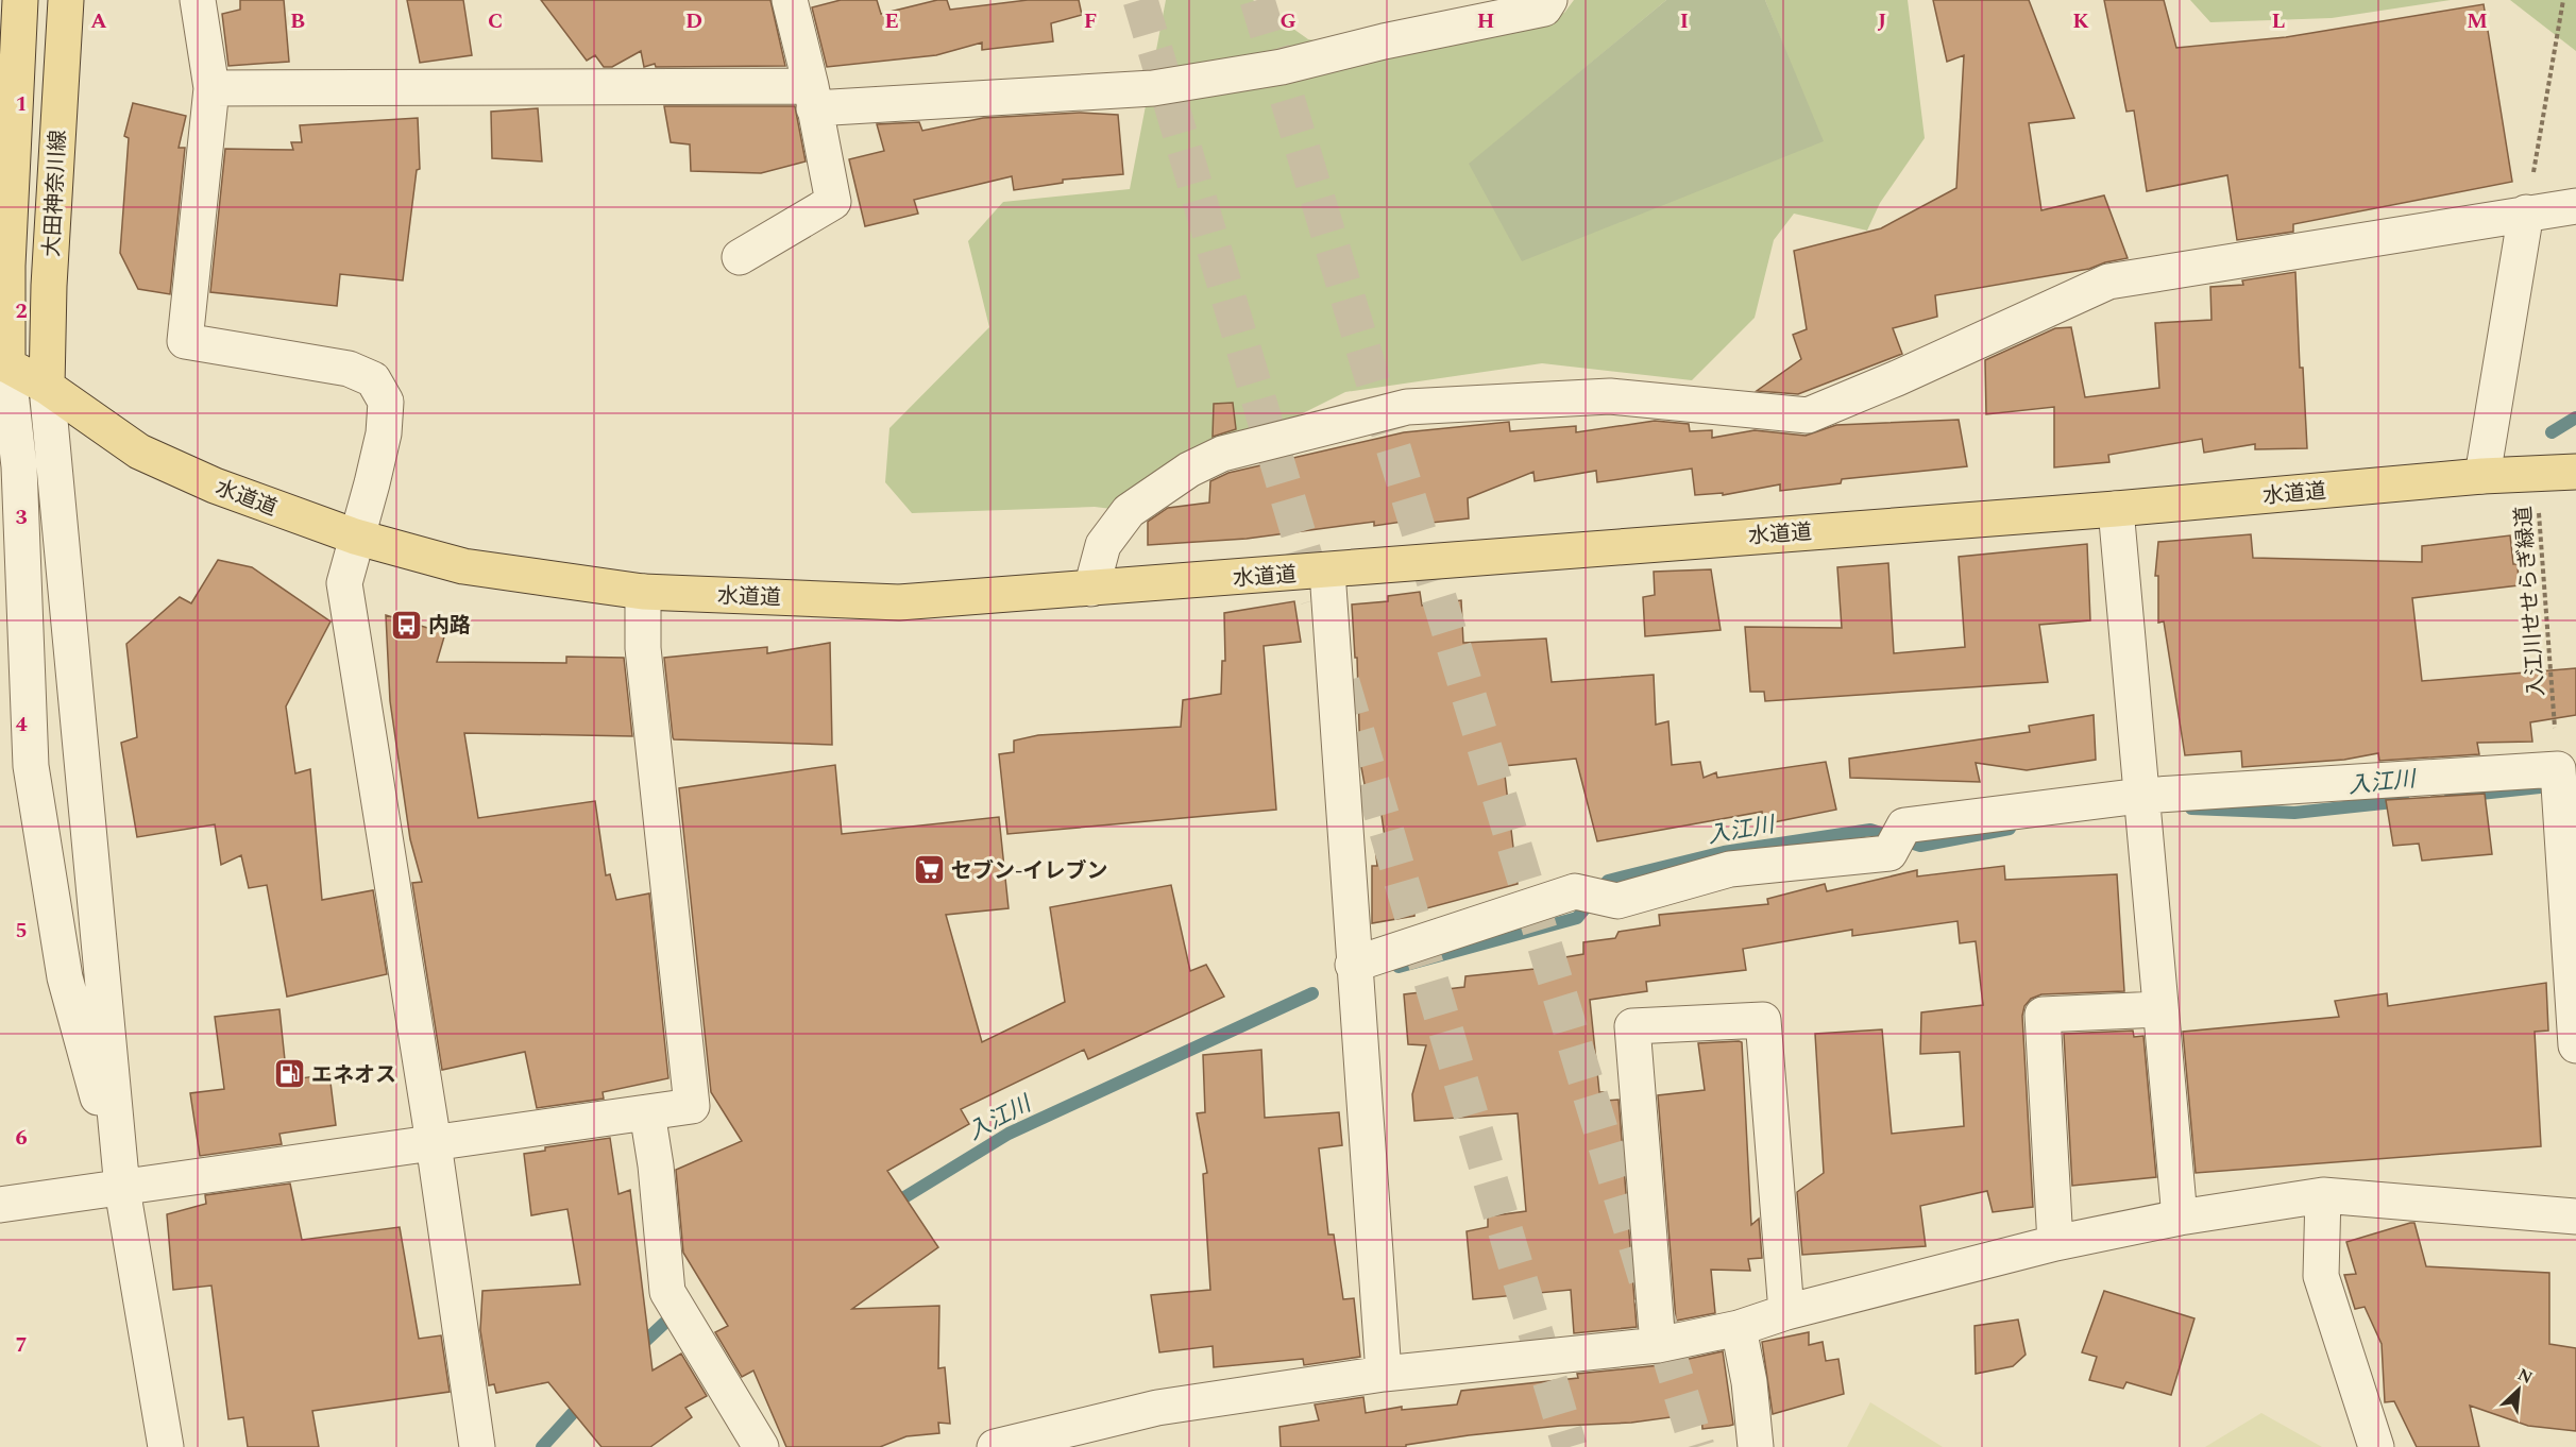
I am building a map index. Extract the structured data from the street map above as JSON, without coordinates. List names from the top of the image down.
{
  "streets": {
    "main road": ["大田神奈川線", "水道道"],
    "path": ["入江川せせらぎ緑道"]
  },
  "crossings": [
    ["大田神奈川線", "水道道"],
    ["水道道", "入江川せせらぎ緑道"]
  ],
  "water": ["入江川"],
  "places": {
    "bus stop": ["内路"],
    "supermarket": ["セブン-イレブン"],
    "fuel station": ["エネオス"]
  },
  "north": "top right",
  "grid": {
    "columns": [
      "A",
      "B",
      "C",
      "D",
      "E",
      "F",
      "G",
      "H",
      "I",
      "J",
      "K",
      "L",
      "M"
    ],
    "rows": [
      "1",
      "2",
      "3",
      "4",
      "5",
      "6",
      "7"
    ]
  }
}
